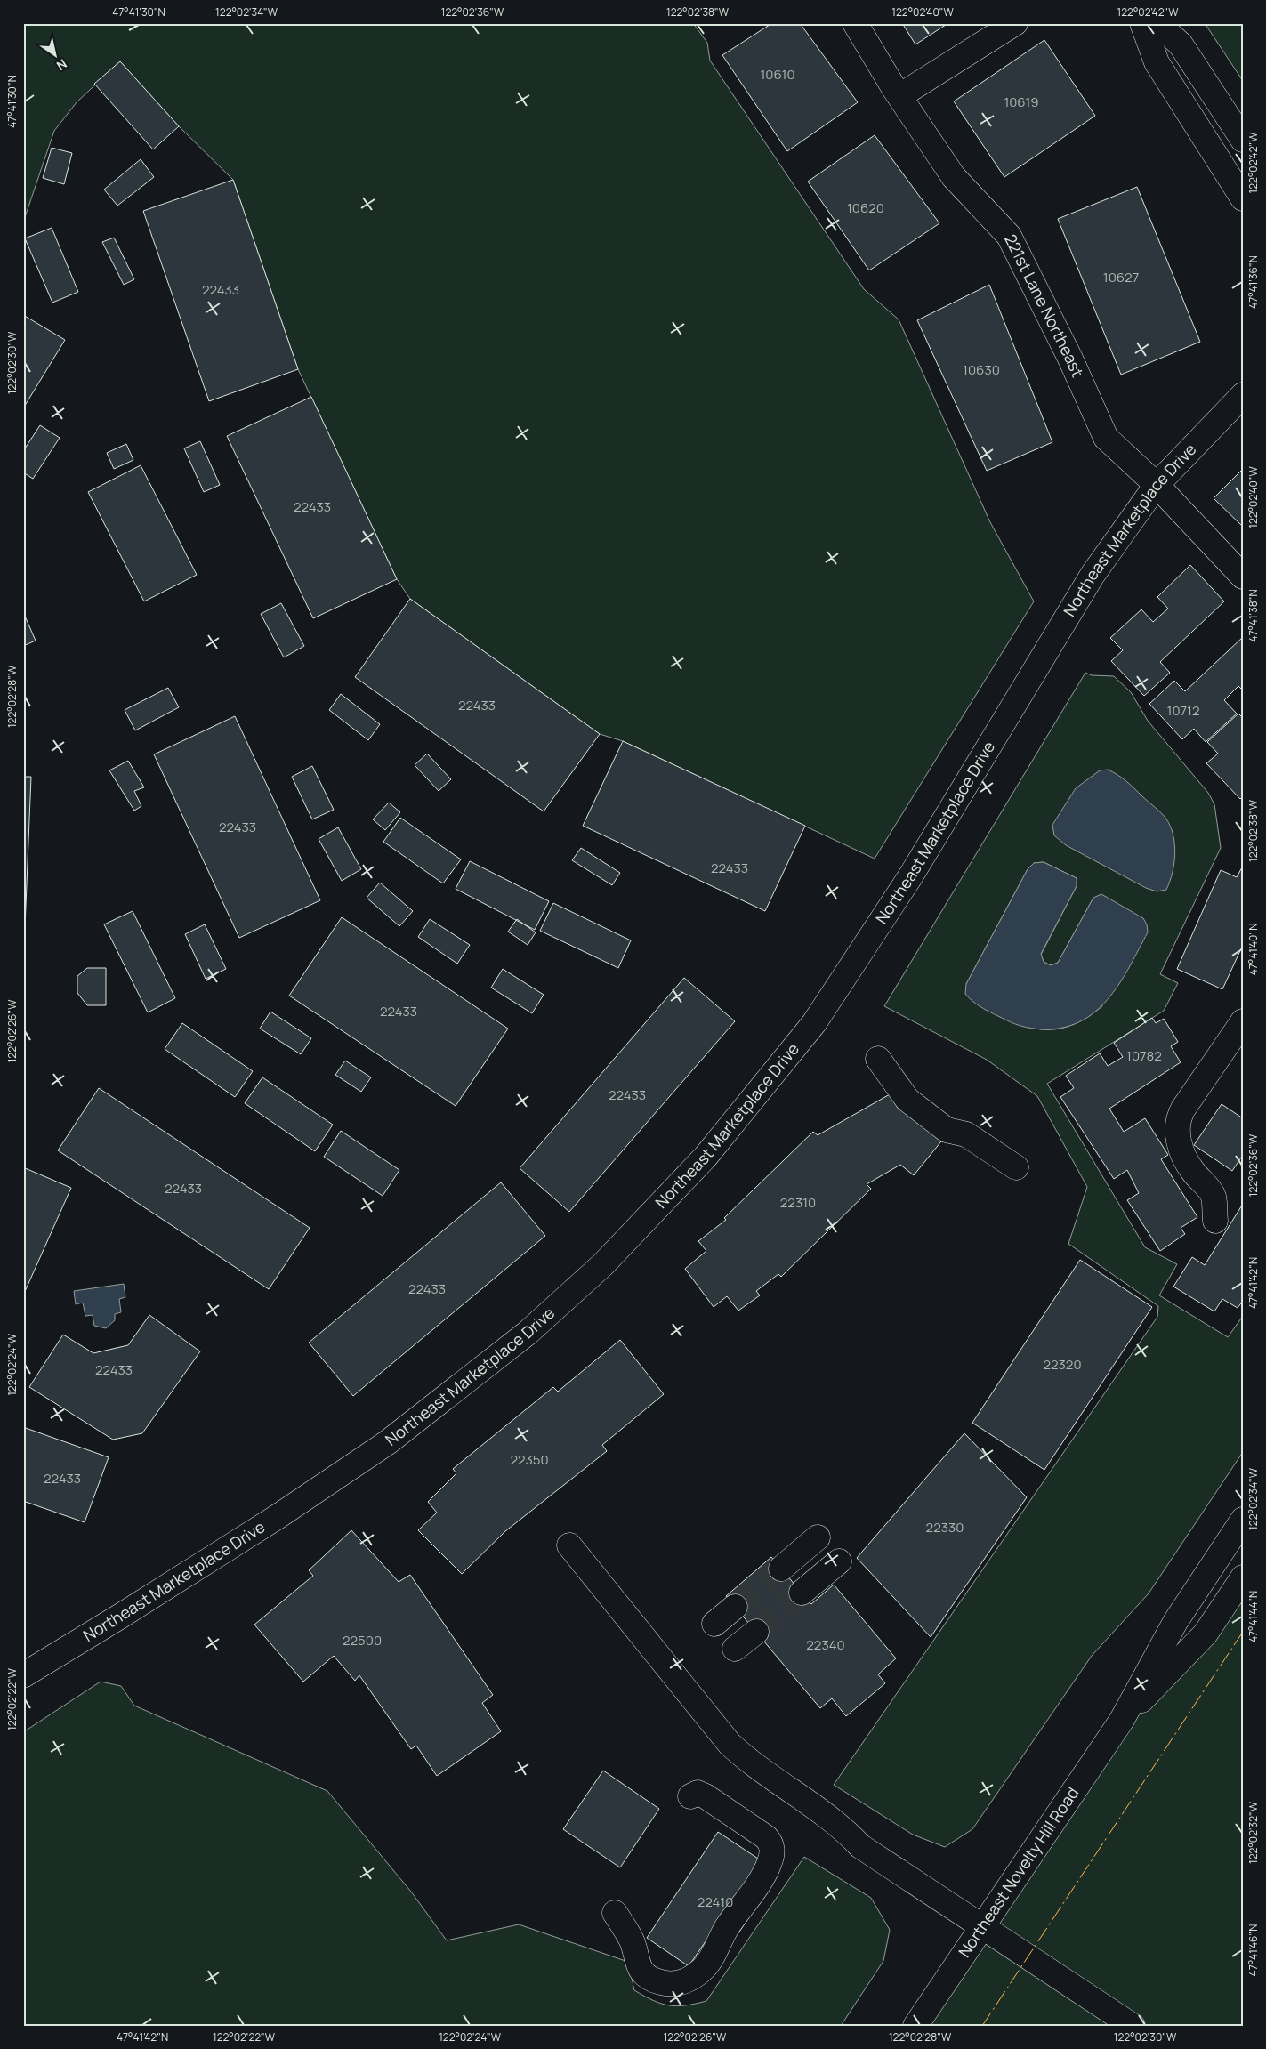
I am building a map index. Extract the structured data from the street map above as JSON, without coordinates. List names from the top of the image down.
{
  "streets": {
    "street": ["221st Lane Northeast", "Northeast Marketplace Drive", "Northeast Novelty Hill Road"]
  },
  "crossings": [
    ["221st Lane Northeast", "Northeast Marketplace Drive"]
  ],
  "house_numbers": [
    "10610",
    "10619",
    "10620",
    "10627",
    "22433",
    "10630",
    "22433",
    "22433",
    "10712",
    "22433",
    "22433",
    "22433",
    "10782",
    "22433",
    "22433",
    "22310",
    "22433",
    "22320",
    "22433",
    "22350",
    "22433",
    "22330",
    "22500",
    "22340",
    "22410"
  ],
  "north": "bottom right",
  "coordinates": [
    "47°41'30\"N",
    "122°02'34\"W",
    "122°02'36\"W",
    "122°02'38\"W",
    "122°02'40\"W",
    "122°02'42\"W",
    "47°41'36\"N",
    "122°02'30\"W",
    "47°41'38\"N",
    "122°02'28\"W",
    "47°41'40\"N",
    "122°02'26\"W",
    "47°41'42\"N",
    "122°02'24\"W",
    "47°41'44\"N",
    "122°02'22\"W",
    "122°02'32\"W",
    "47°41'46\"N"
  ]
}
